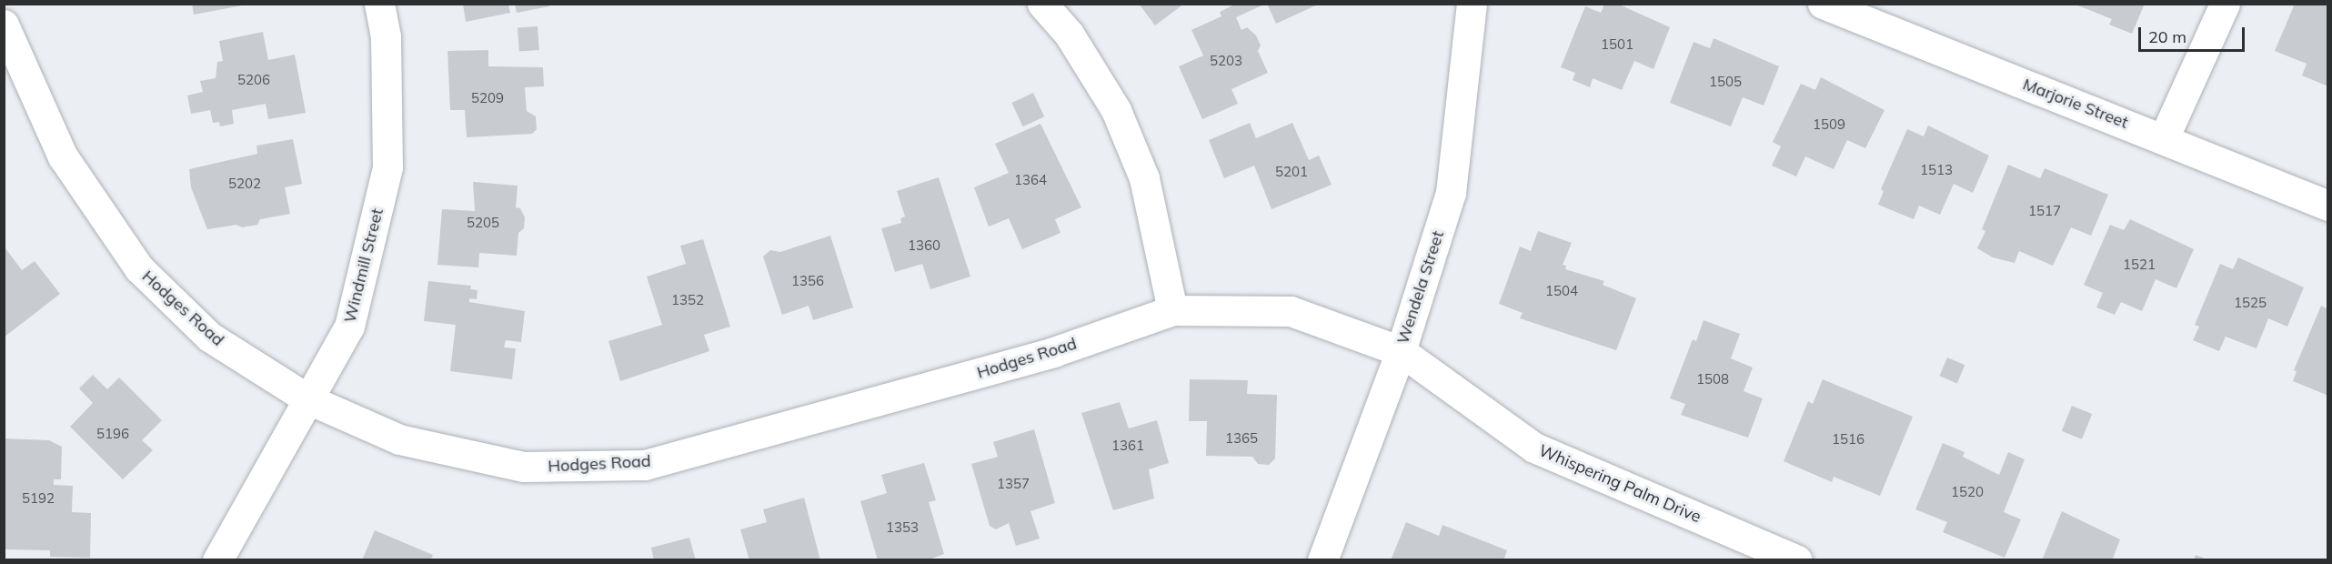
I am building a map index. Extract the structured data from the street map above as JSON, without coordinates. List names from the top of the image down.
{
  "streets": {
    "street": [
      "Marjorie Street",
      "Windmill Street",
      "Wendela Street",
      "Hodges Road",
      "Whispering Palm Drive"
    ]
  },
  "crossings": [
    ["Windmill Street", "Hodges Road"],
    ["Wendela Street", "Hodges Road"],
    ["Wendela Street", "Whispering Palm Drive"],
    ["Hodges Road", "Whispering Palm Drive"]
  ],
  "house_numbers": [
    "1501",
    "5203",
    "5206",
    "1505",
    "5209",
    "1509",
    "1513",
    "5201",
    "1364",
    "5202",
    "1517",
    "5205",
    "1360",
    "1521",
    "1356",
    "1504",
    "1352",
    "1525",
    "1508",
    "5196",
    "1365",
    "1516",
    "1361",
    "1357",
    "1520",
    "5192",
    "1353"
  ],
  "scale_bar": "20 m"
}
